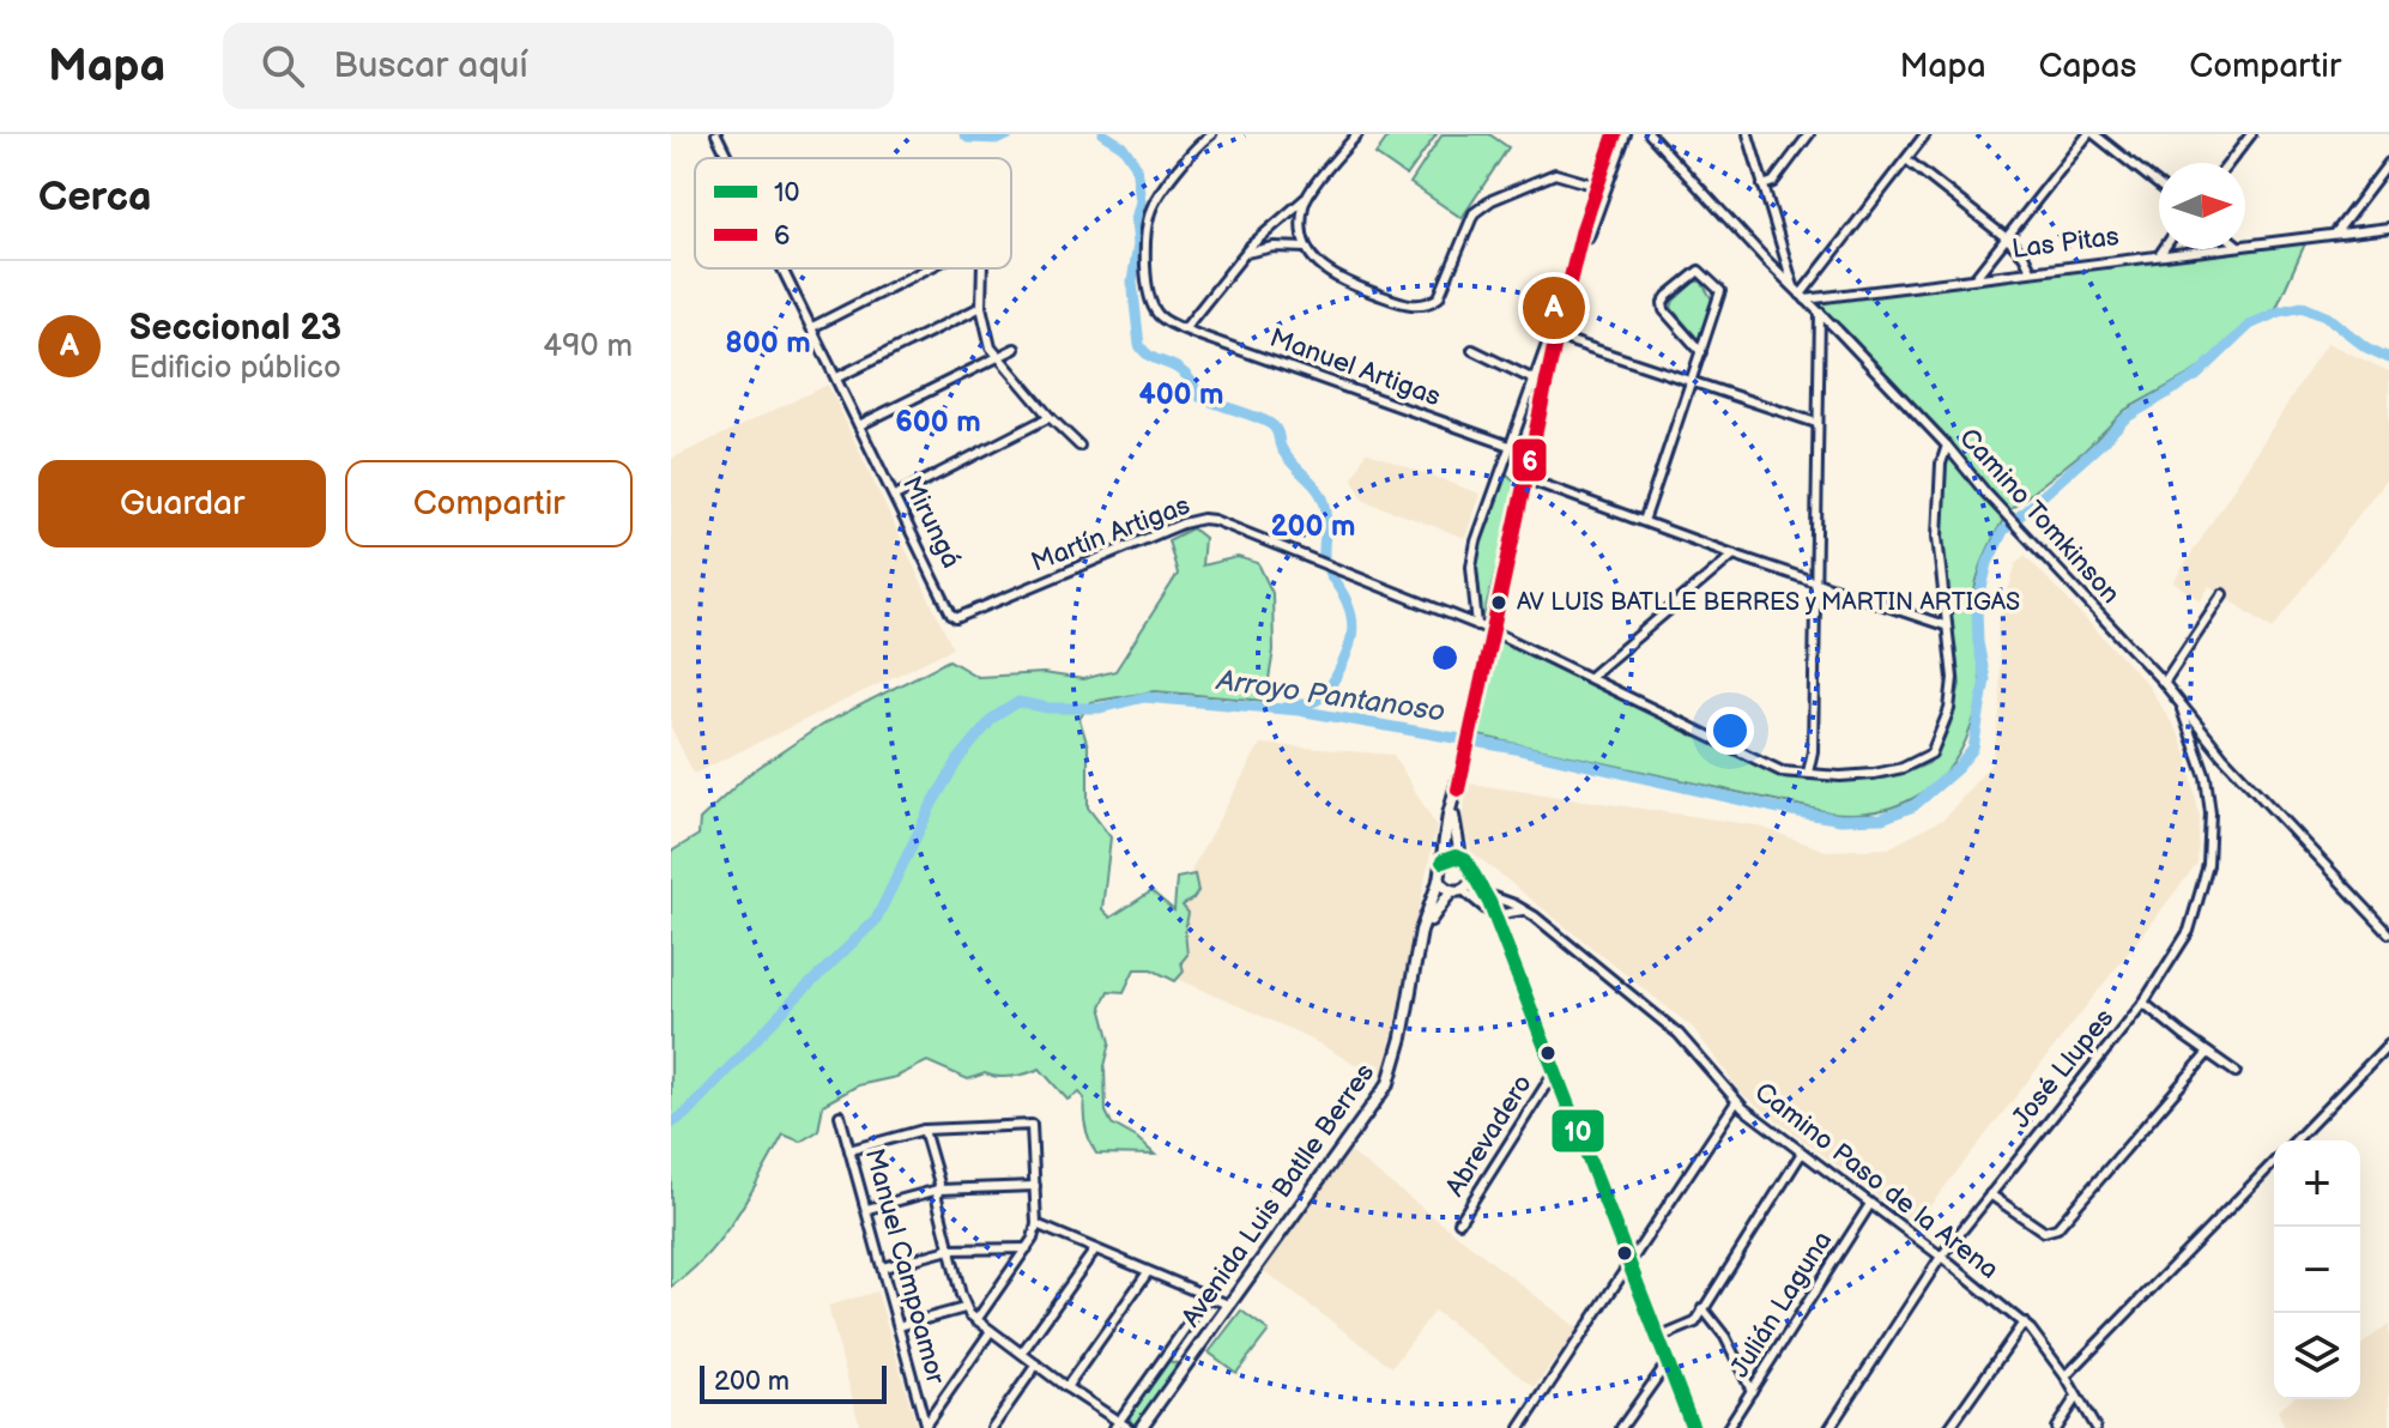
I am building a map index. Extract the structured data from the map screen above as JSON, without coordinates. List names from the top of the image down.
{
  "streets": {
    "main road": ["Avenida Luis Batlle Berres"],
    "street": [
      "Las Pitas",
      "Manuel Artigas",
      "Camino Tomkinson",
      "Mirungá",
      "Martín Artigas",
      "José Llupes",
      "Abrevadero",
      "Camino Paso de la Arena",
      "Manuel Campoamor",
      "Julián Laguna"
    ]
  },
  "crossings": [
    ["Las Pitas", "Camino Tomkinson"],
    ["Camino Tomkinson", "Martín Artigas"],
    ["Camino Tomkinson", "José Llupes"],
    ["Mirungá", "Martín Artigas"],
    ["José Llupes", "Camino Paso de la Arena"],
    ["Camino Paso de la Arena", "Julián Laguna"]
  ],
  "water": ["Arroyo Pantanoso"],
  "places": ["AV LUIS BATLLE BERRES y MARTIN ARTIGAS"],
  "lines": ["transit line 6", "transit line 10"],
  "legend": ["10", "6"],
  "scale_bar": "200 m",
  "north": "right",
  "page": {
    "header": "Mapa",
    "search": "Buscar aquí",
    "nav": ["Mapa", "Capas", "Compartir"],
    "heading": "Cerca",
    "list": [
      {
        "mark": "A",
        "name": "Seccional 23",
        "note": "Edificio público",
        "value": "490 m"
      }
    ],
    "pins": "A",
    "buttons": ["Guardar", "Compartir"],
    "map_buttons": ["+", "−"],
    "scale": "200 m"
  },
  "rings": [
    "800 m",
    "400 m",
    "600 m",
    "200 m"
  ]
}
